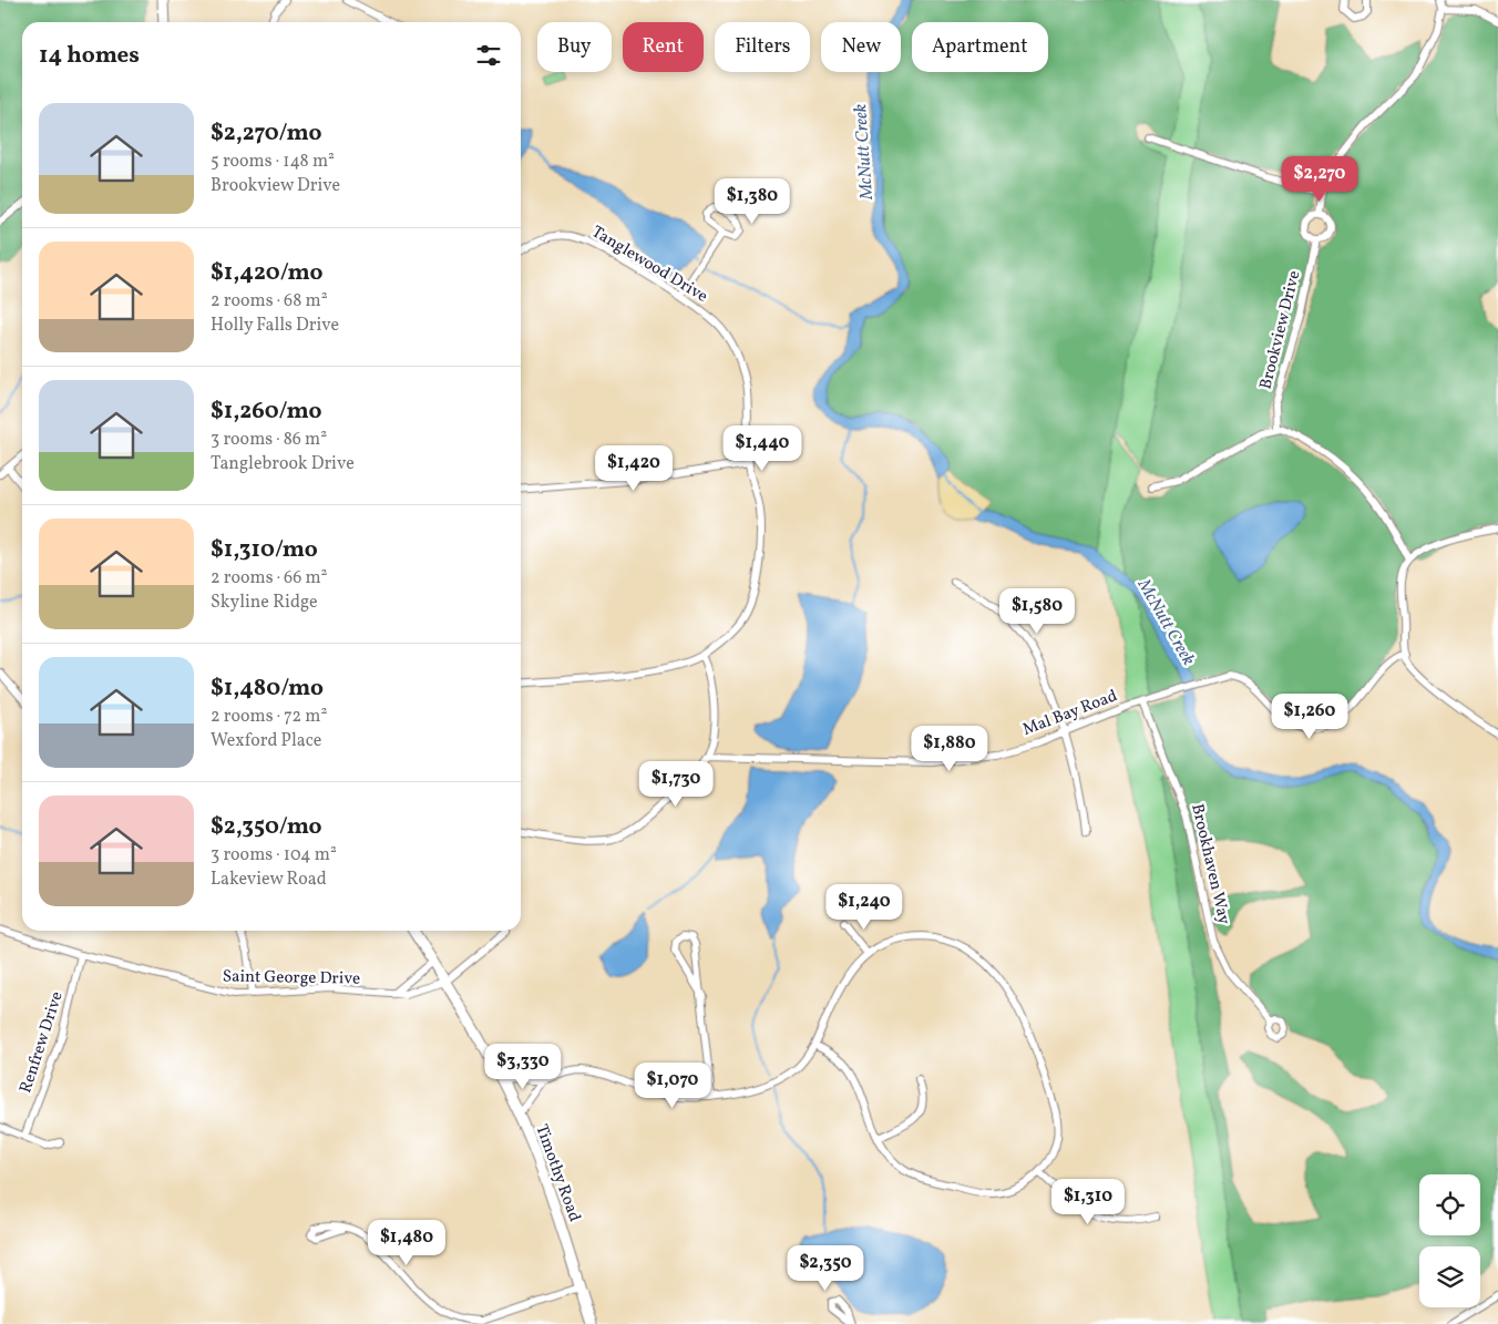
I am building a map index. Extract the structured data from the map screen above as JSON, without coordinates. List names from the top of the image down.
{
  "streets": {
    "main road": ["Timothy Road"],
    "street": [
      "Tanglewood Drive",
      "Brookview Drive",
      "Mal Bay Road",
      "Brookhaven Way",
      "Saint George Drive",
      "Renfrew Drive"
    ]
  },
  "crossings": [
    ["Mal Bay Road", "Brookhaven Way"],
    ["Saint George Drive", "Renfrew Drive"],
    ["Saint George Drive", "Timothy Road"]
  ],
  "water": ["McNutt Creek"],
  "page": {
    "chip": [
      "Buy",
      "Rent",
      "Filters",
      "New",
      "Apartment"
    ],
    "heading": "14 homes",
    "list": [
      {
        "name": "$2,270/mo",
        "note": "5 rooms · 148 m² · Brookview Drive"
      },
      {
        "name": "$1,420/mo",
        "note": "2 rooms · 68 m² · Holly Falls Drive"
      },
      {
        "name": "$1,260/mo",
        "note": "3 rooms · 86 m² · Tanglebrook Drive"
      },
      {
        "name": "$1,310/mo",
        "note": "2 rooms · 66 m² · Skyline Ridge"
      },
      {
        "name": "$1,480/mo",
        "note": "2 rooms · 72 m² · Wexford Place"
      },
      {
        "name": "$2,350/mo",
        "note": "3 rooms · 104 m² · Lakeview Road"
      }
    ],
    "price": [
      "$2,270",
      "$1,380",
      "$1,440",
      "$1,420",
      "$1,580",
      "$1,260",
      "$1,880",
      "$1,730",
      "$1,240",
      "$3,330",
      "$1,070",
      "$1,310",
      "$1,480",
      "$2,350"
    ]
  }
}
